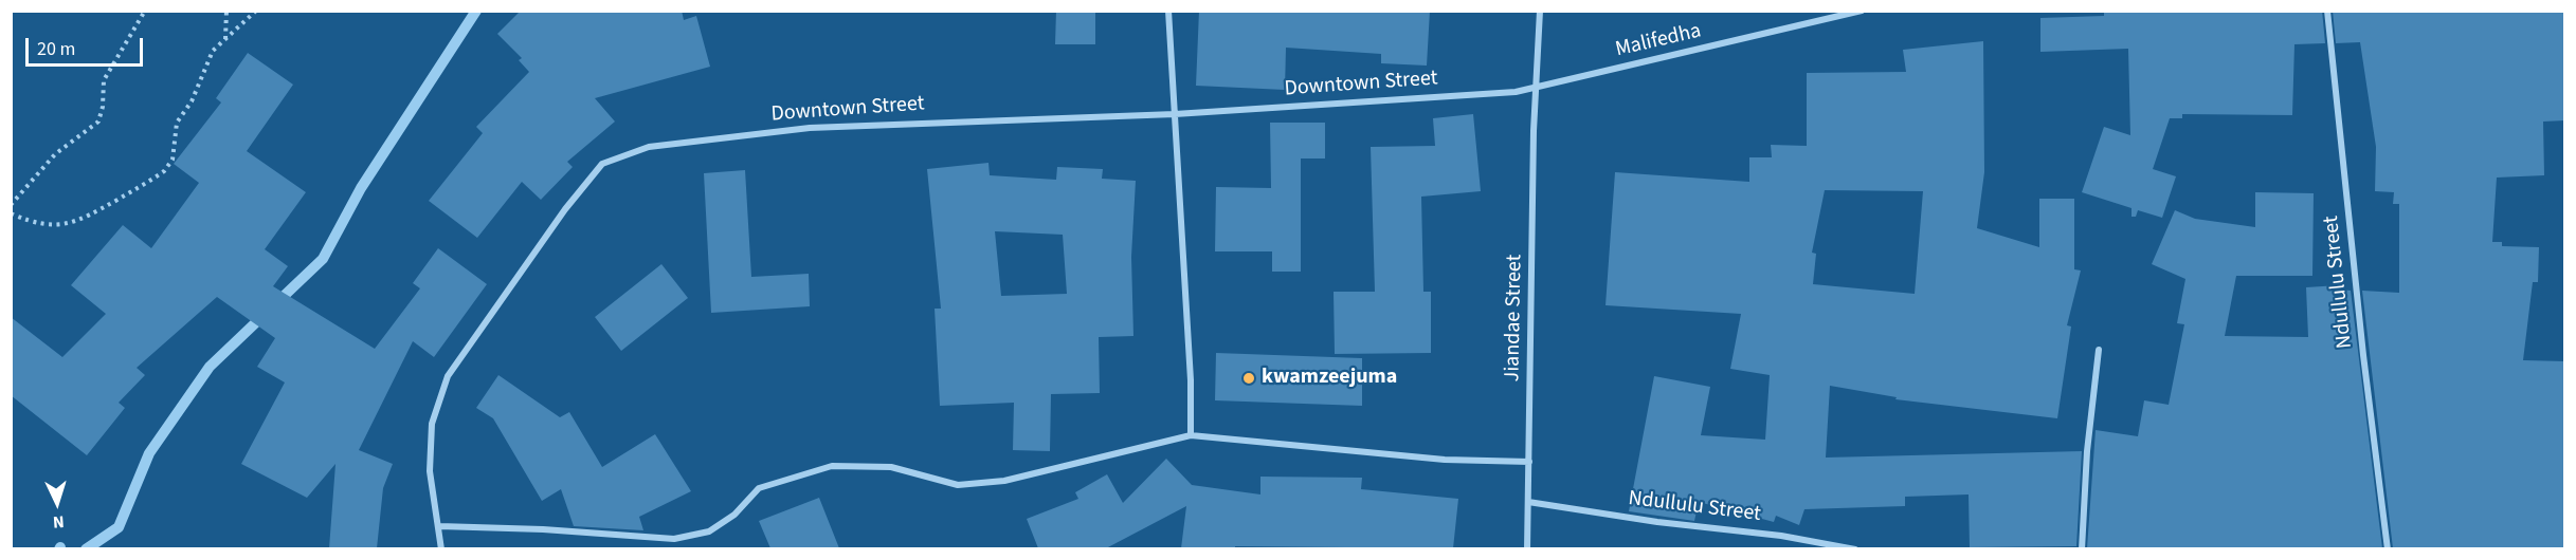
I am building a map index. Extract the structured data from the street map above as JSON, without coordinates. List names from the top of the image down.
{
  "streets": {
    "street": [
      "Malifedha",
      "Downtown Street",
      "Ndullulu Street",
      "Jiandae Street"
    ]
  },
  "crossings": [
    ["Malifedha", "Downtown Street"],
    ["Malifedha", "Jiandae Street"],
    ["Downtown Street", "Jiandae Street"],
    ["Ndullulu Street", "Jiandae Street"]
  ],
  "places": ["kwamzeejuma"],
  "scale_bar": "20 m",
  "north": "bottom"
}
